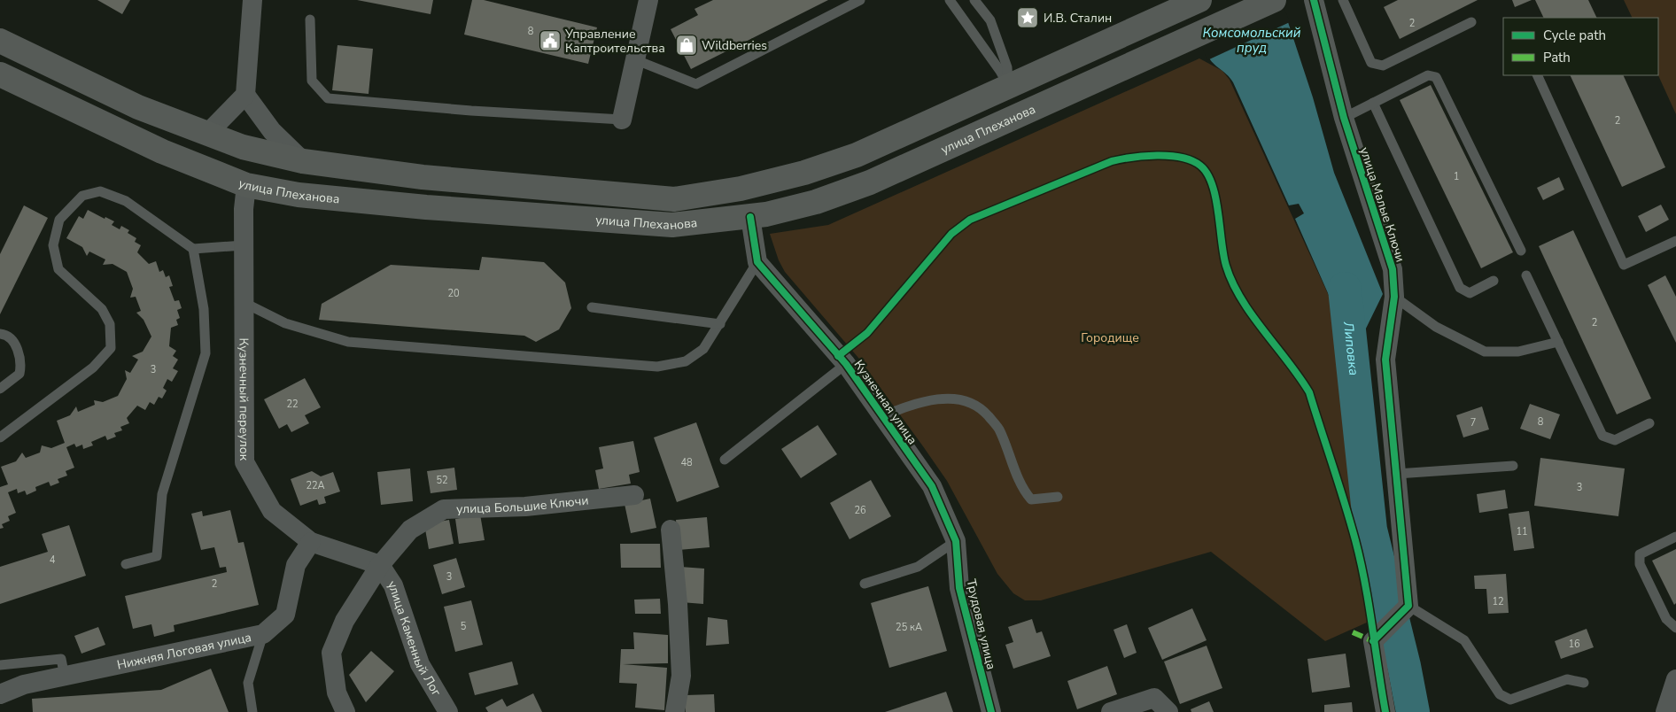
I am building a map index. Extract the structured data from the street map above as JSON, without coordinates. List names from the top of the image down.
{
  "streets": {
    "main road": ["улица Плеханова"],
    "street": [
      "улица Малые Ключи",
      "Кузнечный переулок",
      "Кузнечная улица",
      "улица Большие Ключи",
      "Трудовая улица",
      "улица Каменный Лог",
      "Нижняя Логовая улица"
    ]
  },
  "crossings": [
    ["улица Плеханова", "Кузнечный переулок"],
    ["Кузнечный переулок", "улица Большие Ключи"],
    ["Кузнечный переулок", "улица Каменный Лог"],
    ["Кузнечный переулок", "Нижняя Логовая улица"],
    ["Кузнечная улица", "Трудовая улица"],
    ["улица Большие Ключи", "улица Каменный Лог"]
  ],
  "water": ["Комсомольский пруд", "Липовка"],
  "parks": ["Городище"],
  "places": {
    "place": ["И.В. Сталин"],
    "public building": ["Управление Каптроительства"],
    "shop": ["Wildberries"]
  },
  "house_numbers": [
    "2",
    "8",
    "2",
    "1",
    "20",
    "2",
    "3",
    "22",
    "8",
    "7",
    "48",
    "52",
    "22А",
    "3",
    "26",
    "11",
    "4",
    "3",
    "2",
    "12",
    "5",
    "25 кА",
    "16"
  ],
  "legend": ["Cycle path", "Path"]
}
